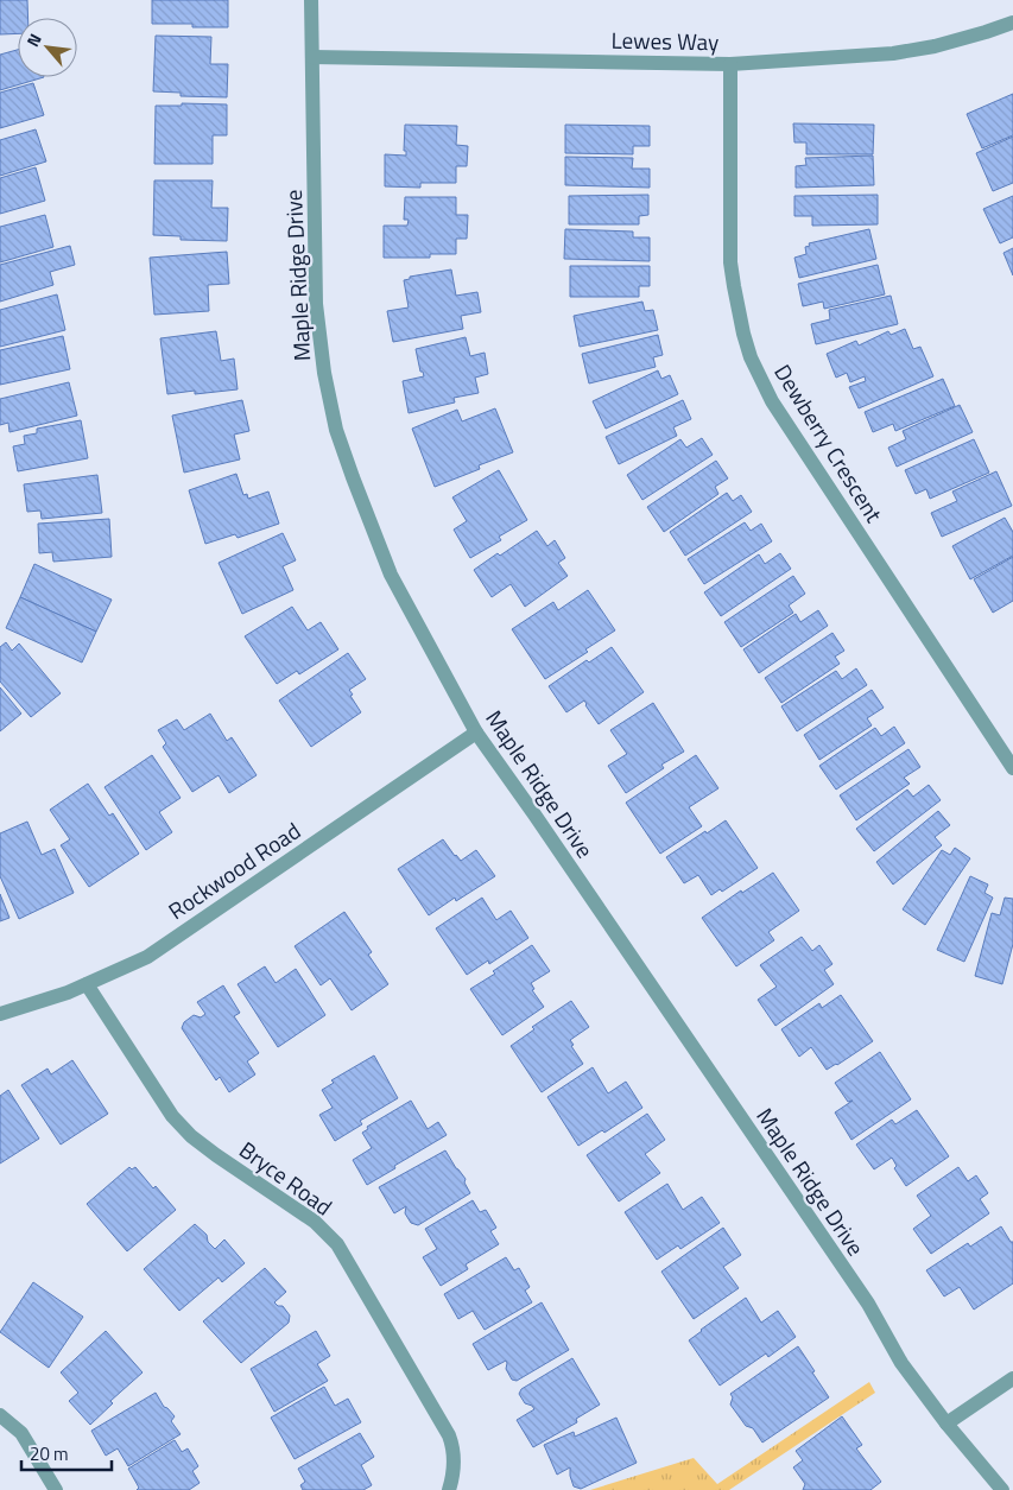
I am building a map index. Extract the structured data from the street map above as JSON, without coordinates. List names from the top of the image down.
{
  "streets": {
    "street": [
      "Lewes Way",
      "Maple Ridge Drive",
      "Dewberry Crescent",
      "Rockwood Road",
      "Bryce Road"
    ]
  },
  "crossings": [
    ["Lewes Way", "Maple Ridge Drive"],
    ["Lewes Way", "Dewberry Crescent"],
    ["Maple Ridge Drive", "Rockwood Road"],
    ["Rockwood Road", "Bryce Road"]
  ],
  "scale_bar": "20 m",
  "north": "top left"
}
